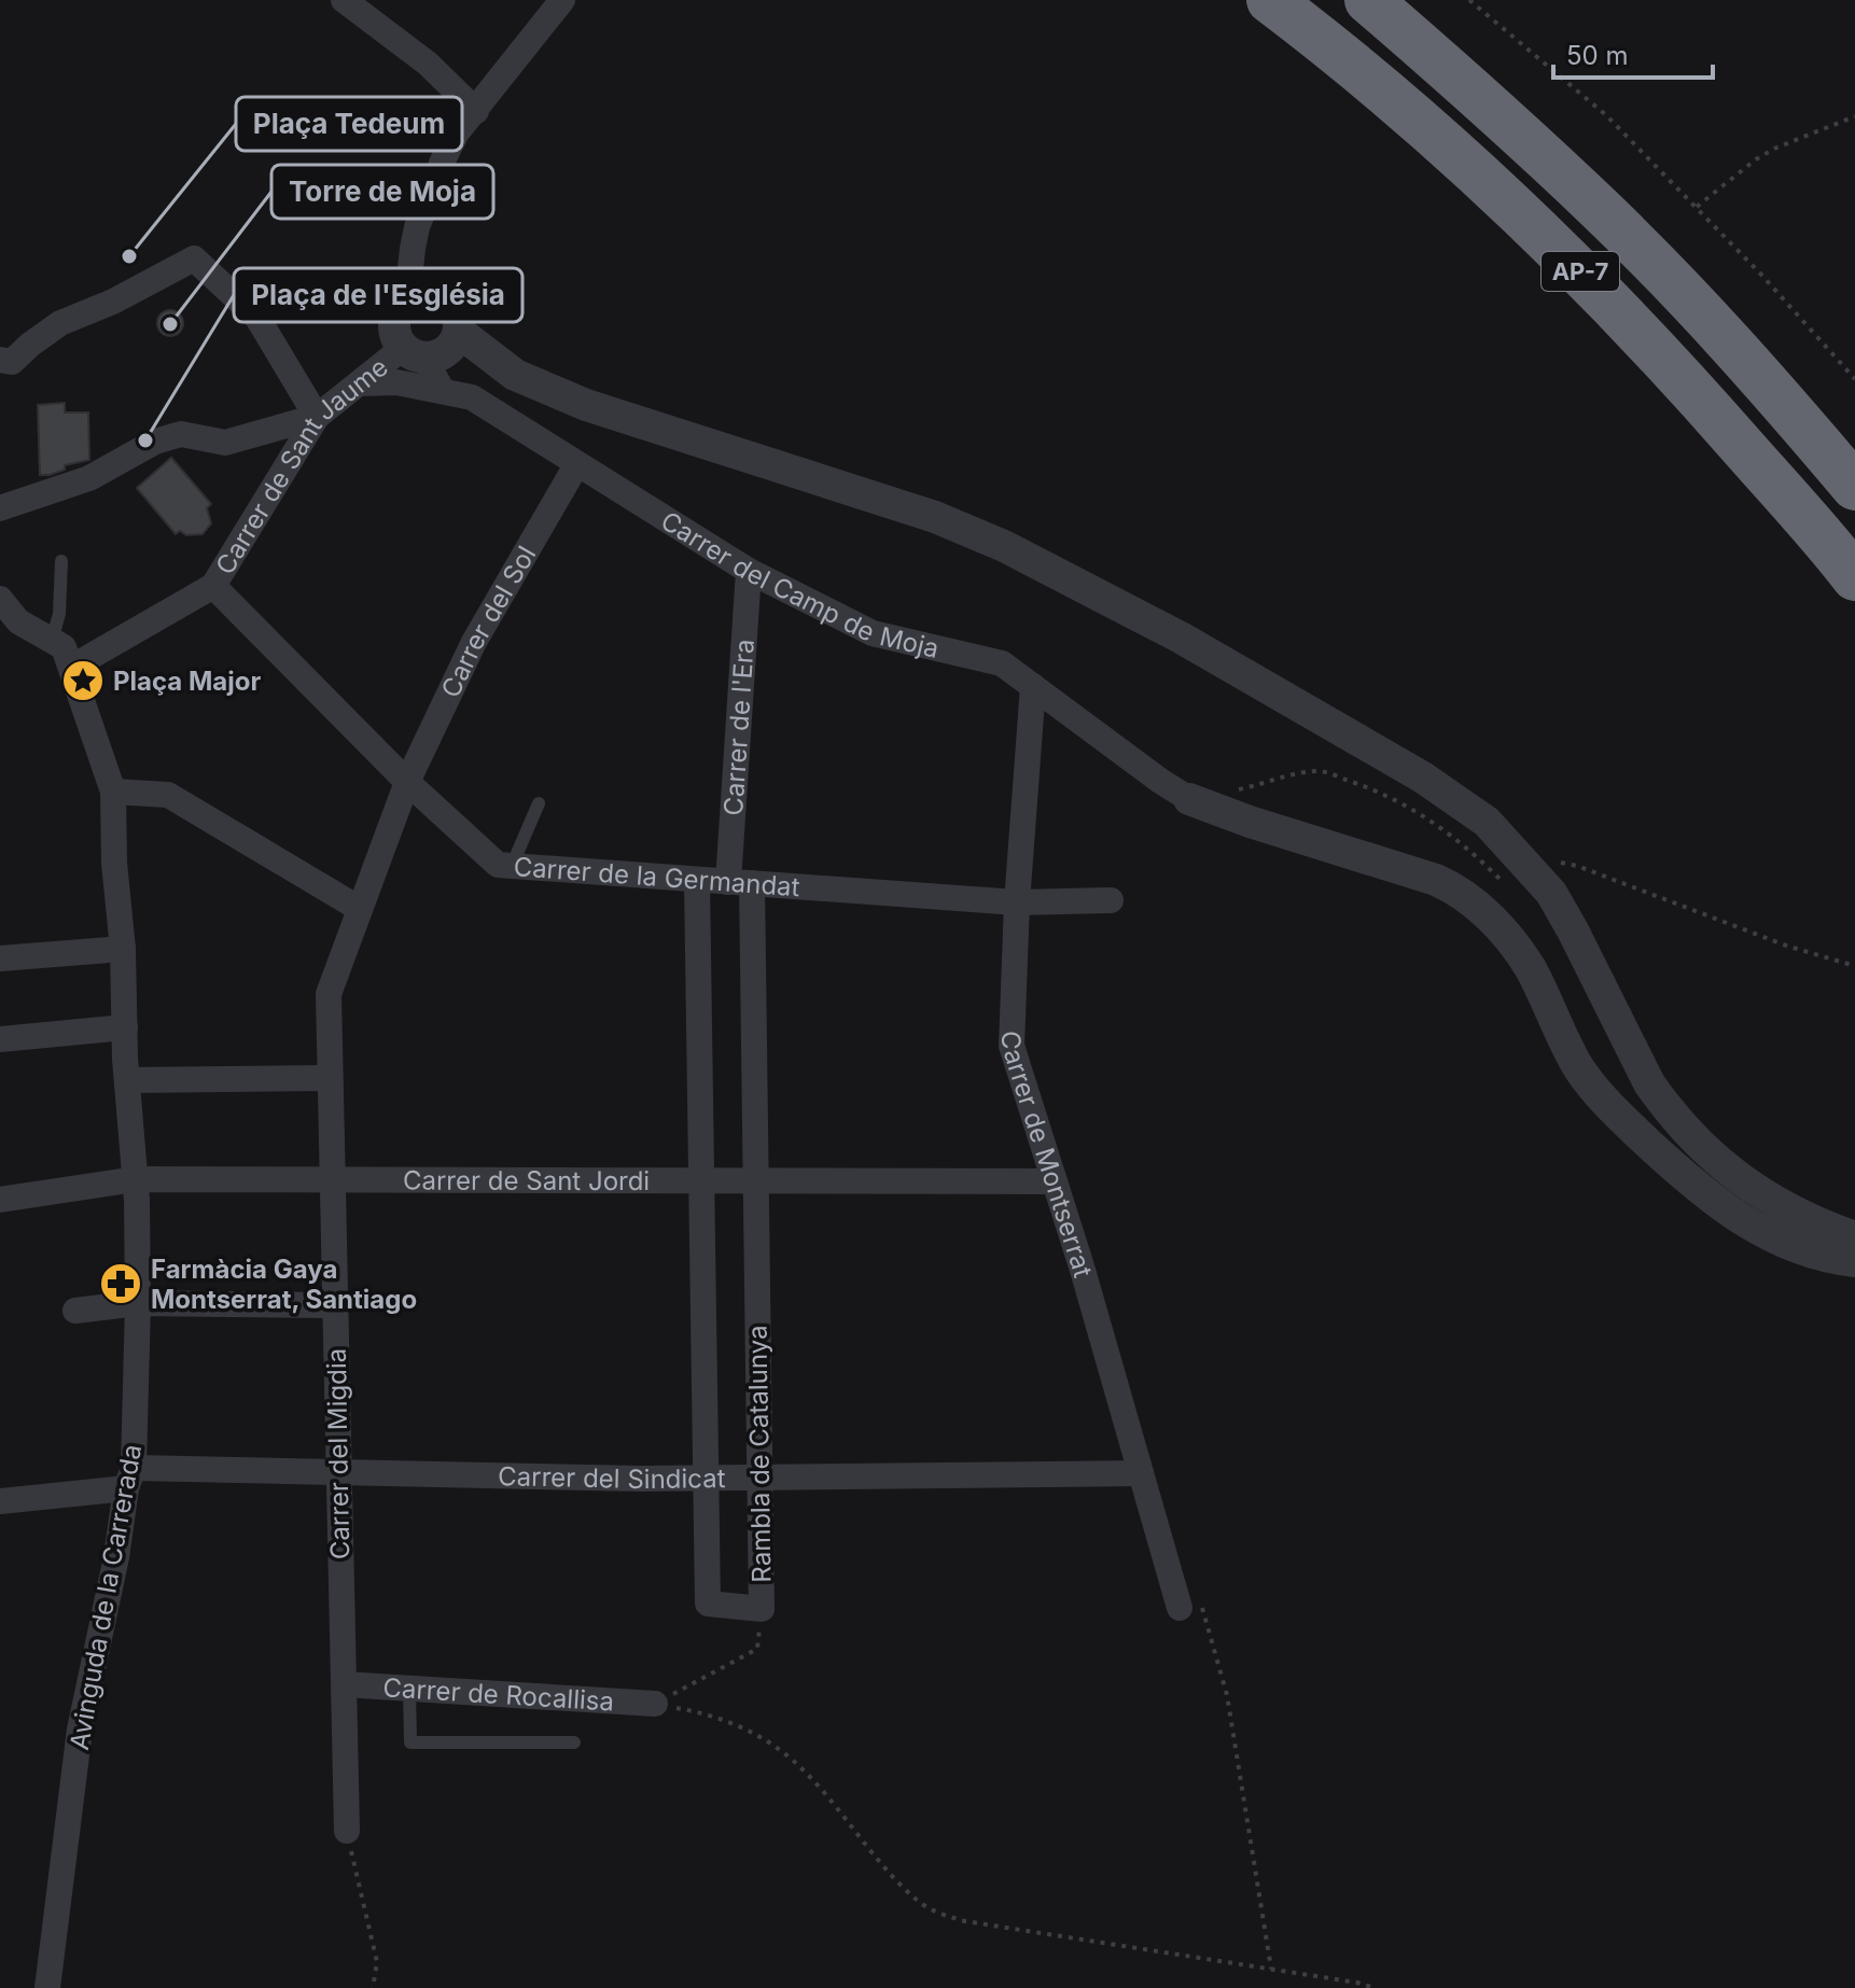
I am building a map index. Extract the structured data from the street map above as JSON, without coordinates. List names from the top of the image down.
{
  "streets": {
    "highway": ["AP-7"],
    "street": [
      "Carrer de Sant Jaume",
      "Carrer del Camp de Moja",
      "Carrer del Sol",
      "Carrer de l'Era",
      "Carrer de la Germandat",
      "Carrer de Montserrat",
      "Carrer de Sant Jordi",
      "Carrer del Migdia",
      "Rambla de Catalunya",
      "Carrer del Sindicat",
      "Avinguda de la Carrerada",
      "Carrer de Rocallisa"
    ]
  },
  "crossings": [
    ["Carrer de Sant Jaume", "Carrer del Camp de Moja"],
    ["Carrer de Sant Jaume", "Carrer de la Germandat"],
    ["Carrer del Camp de Moja", "Carrer del Sol"],
    ["Carrer del Camp de Moja", "Carrer de l'Era"],
    ["Carrer del Camp de Moja", "Carrer de Montserrat"],
    ["Carrer del Sol", "Carrer de la Germandat"],
    ["Carrer del Sol", "Carrer del Migdia"],
    ["Carrer de l'Era", "Carrer de la Germandat"],
    ["Carrer de l'Era", "Rambla de Catalunya"],
    ["Carrer de la Germandat", "Carrer de Montserrat"],
    ["Carrer de la Germandat", "Carrer del Migdia"],
    ["Carrer de la Germandat", "Rambla de Catalunya"],
    ["Carrer de Montserrat", "Carrer de Sant Jordi"],
    ["Carrer de Montserrat", "Carrer del Sindicat"],
    ["Carrer de Sant Jordi", "Carrer del Migdia"],
    ["Carrer de Sant Jordi", "Rambla de Catalunya"],
    ["Carrer de Sant Jordi", "Avinguda de la Carrerada"],
    ["Carrer del Migdia", "Carrer del Sindicat"],
    ["Carrer del Migdia", "Carrer de Rocallisa"],
    ["Rambla de Catalunya", "Carrer del Sindicat"],
    ["Carrer del Sindicat", "Avinguda de la Carrerada"]
  ],
  "places": {
    "other": ["Plaça Tedeum", "Torre de Moja", "Plaça de l'Església"],
    "place": ["Plaça Major"],
    "pharmacy": ["Farmàcia Gaya Montserrat, Santiago"]
  },
  "scale_bar": "50 m"
}
